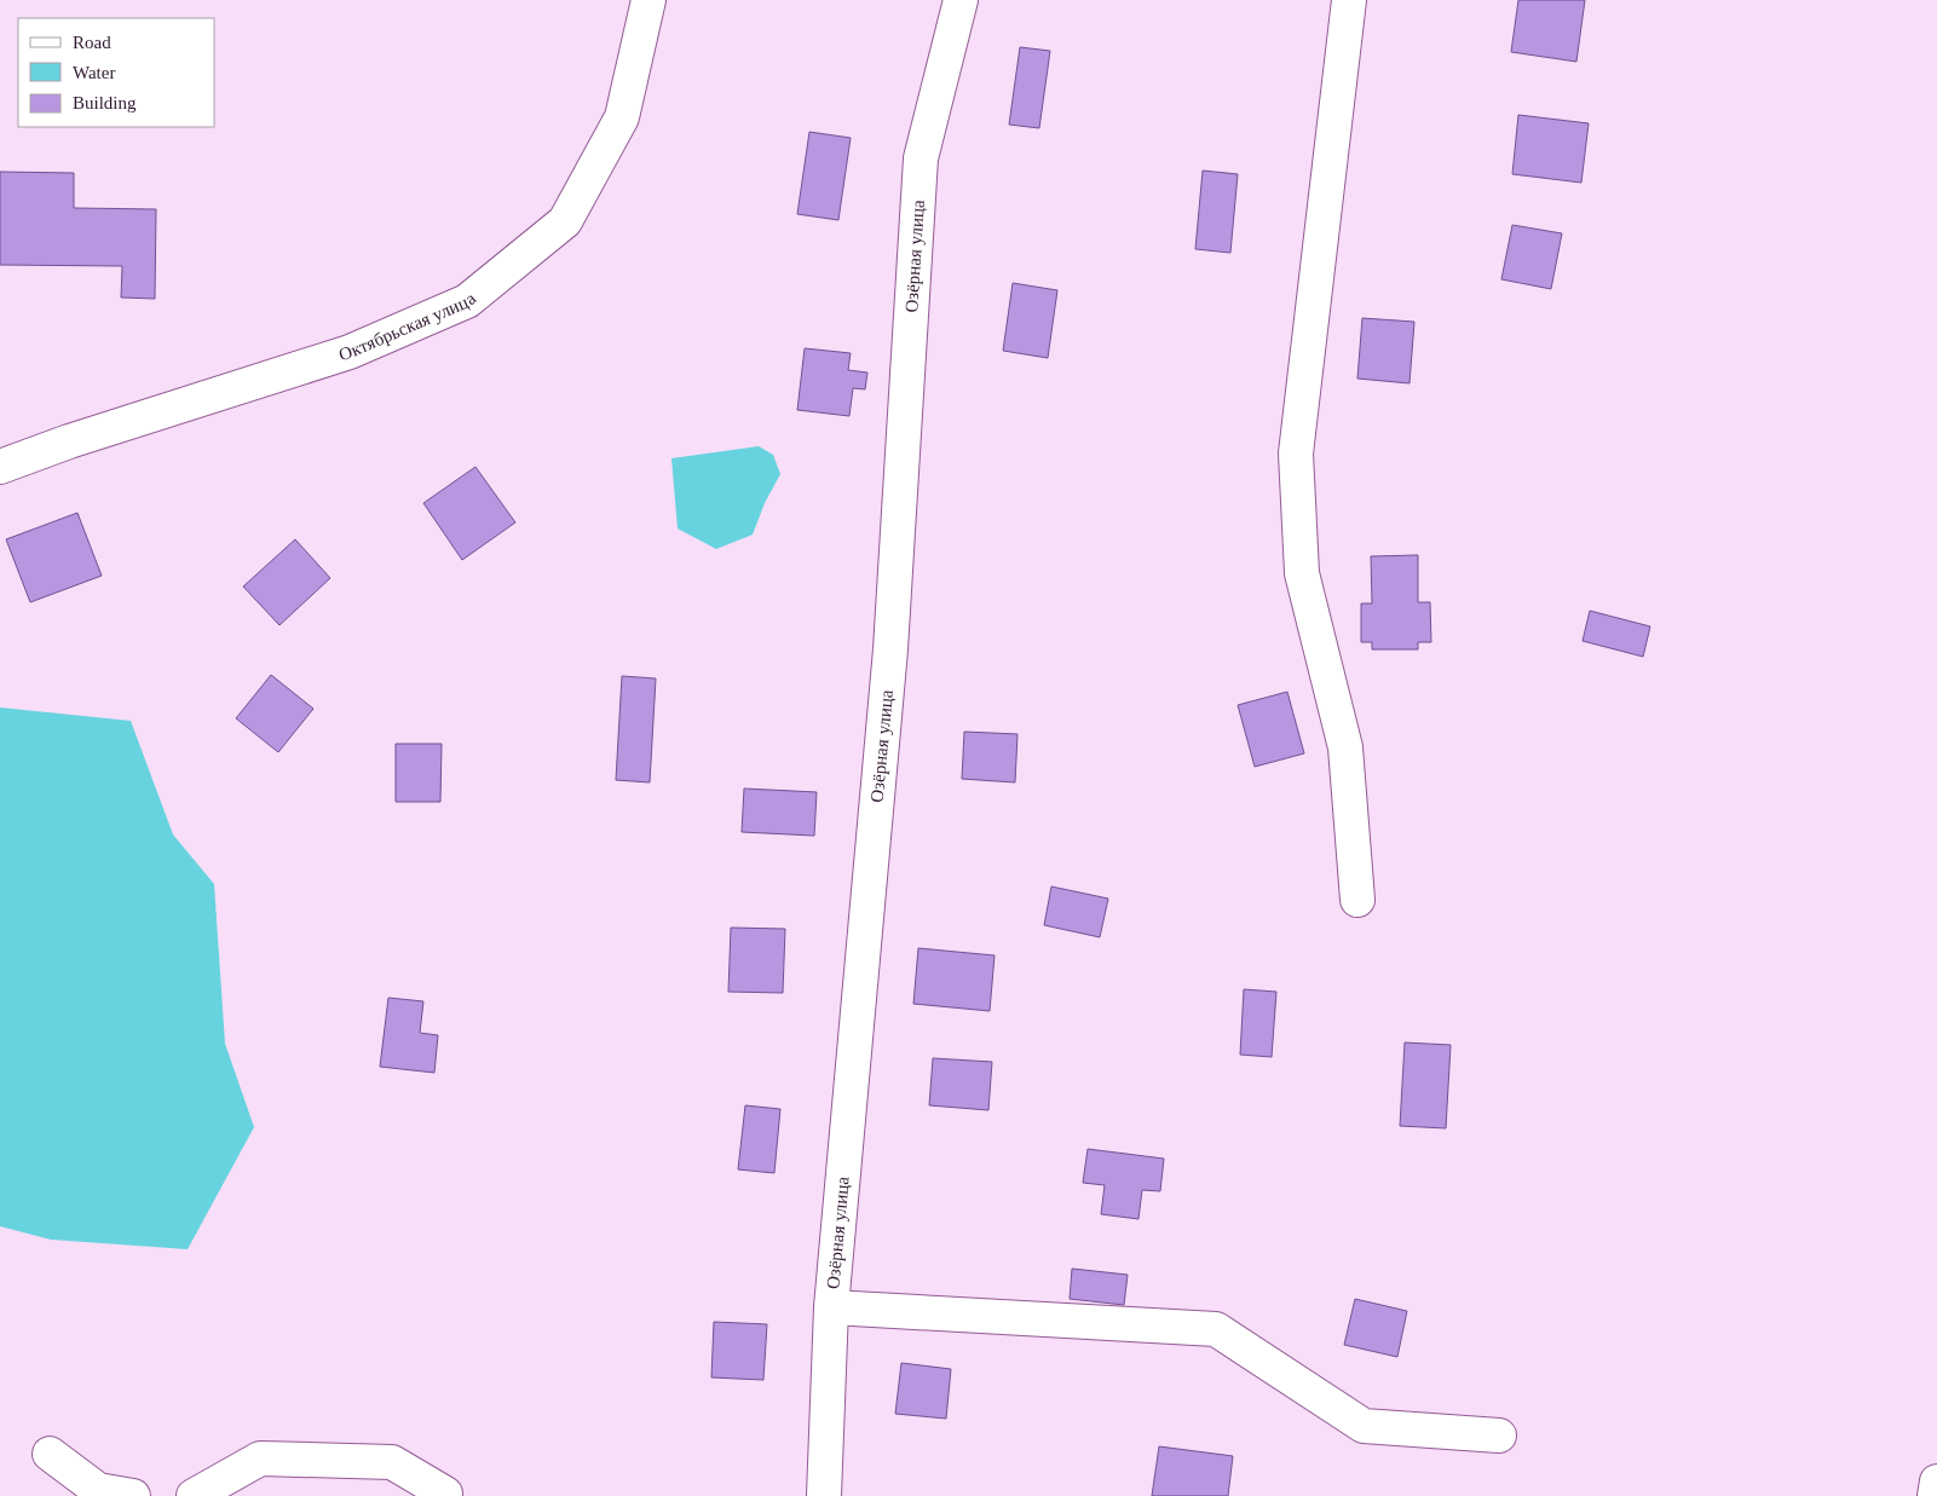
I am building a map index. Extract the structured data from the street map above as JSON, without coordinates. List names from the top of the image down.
{
  "streets": {
    "street": ["Озёрная улица", "Октябрьская улица"]
  },
  "legend": ["Road", "Water", "Building"]
}
